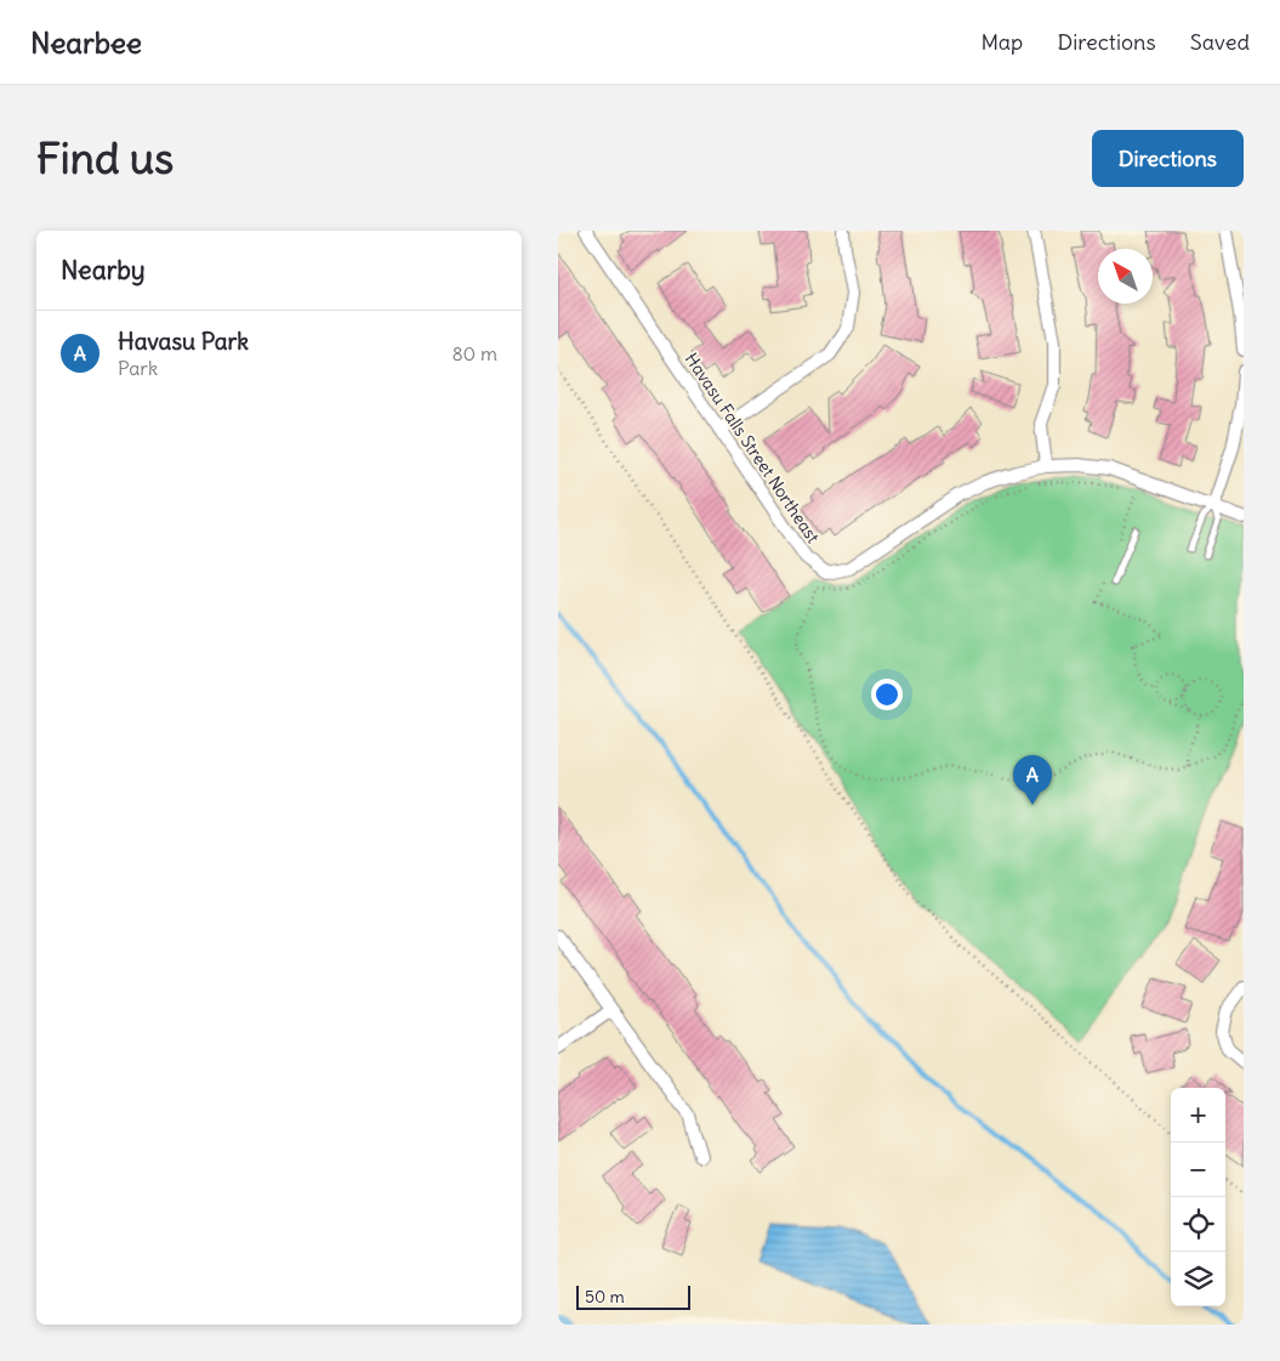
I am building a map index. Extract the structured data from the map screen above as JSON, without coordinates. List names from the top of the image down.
{
  "streets": {
    "street": ["Havasu Falls Street Northeast"]
  },
  "scale_bar": "50 m",
  "north": "top left",
  "page": {
    "header": "Nearbee",
    "nav": ["Map", "Directions", "Saved"],
    "buttons": "Directions",
    "title": "Find us",
    "heading": "Nearby",
    "list": [
      {
        "mark": "A",
        "name": "Havasu Park",
        "note": "Park",
        "value": "80 m"
      }
    ],
    "pins": "A",
    "map_buttons": ["+", "−"],
    "scale": "50 m"
  }
}
